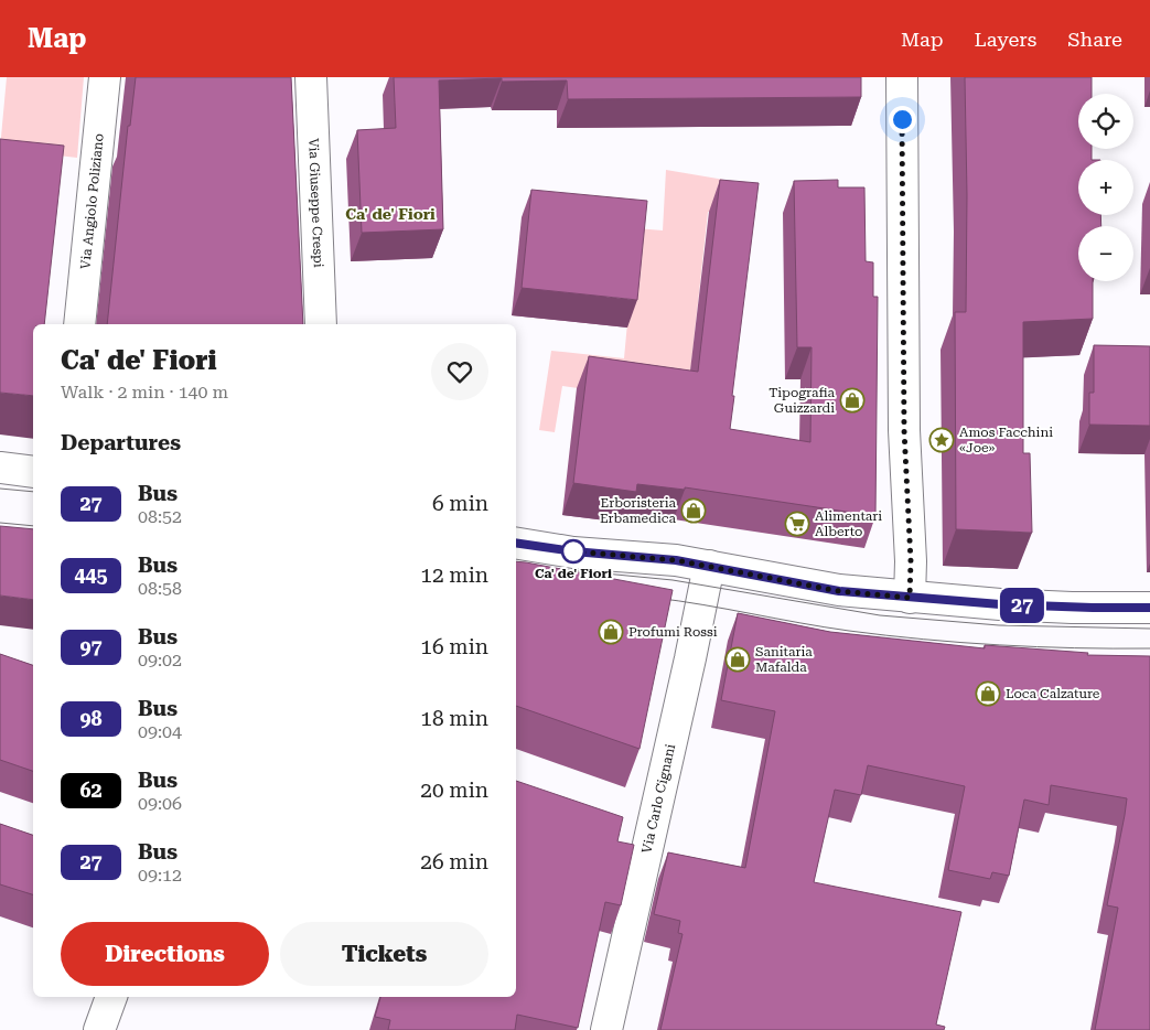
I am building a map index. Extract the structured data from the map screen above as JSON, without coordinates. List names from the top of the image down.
{
  "streets": {
    "street": ["Via Angiolo Poliziano", "Via Giuseppe Crespi", "Via Carlo Cignani"]
  },
  "districts": ["Ca' de' Fiori"],
  "places": {
    "shop": [
      "Tipografia Guizzardi",
      "Erboristeria Erbamedica",
      "Profumi Rossi",
      "Sanitaria Mafalda",
      "Loca Calzature"
    ],
    "place": ["Amos Facchini «Joe»"],
    "supermarket": ["Alimentari Alberto"],
    "other": ["Ca' de' Fiori"]
  },
  "lines": ["bus line 27"],
  "page": {
    "header": "Map",
    "nav": ["Map", "Layers", "Share"],
    "on_map": "27",
    "map_buttons": ["+", "−"],
    "heading": [
      ["Ca' de' Fiori", "Walk · 2 min · 140 m"],
      "Departures"
    ],
    "list": [
      {
        "mark": "27",
        "name": "Bus",
        "note": "08:52",
        "value": "6 min"
      },
      {
        "mark": "445",
        "name": "Bus",
        "note": "08:58",
        "value": "12 min"
      },
      {
        "mark": "97",
        "name": "Bus",
        "note": "09:02",
        "value": "16 min"
      },
      {
        "mark": "98",
        "name": "Bus",
        "note": "09:04",
        "value": "18 min"
      },
      {
        "mark": "62",
        "name": "Bus",
        "note": "09:06",
        "value": "20 min"
      },
      {
        "mark": "27",
        "name": "Bus",
        "note": "09:12",
        "value": "26 min"
      }
    ],
    "buttons": ["Directions", "Tickets"]
  }
}
